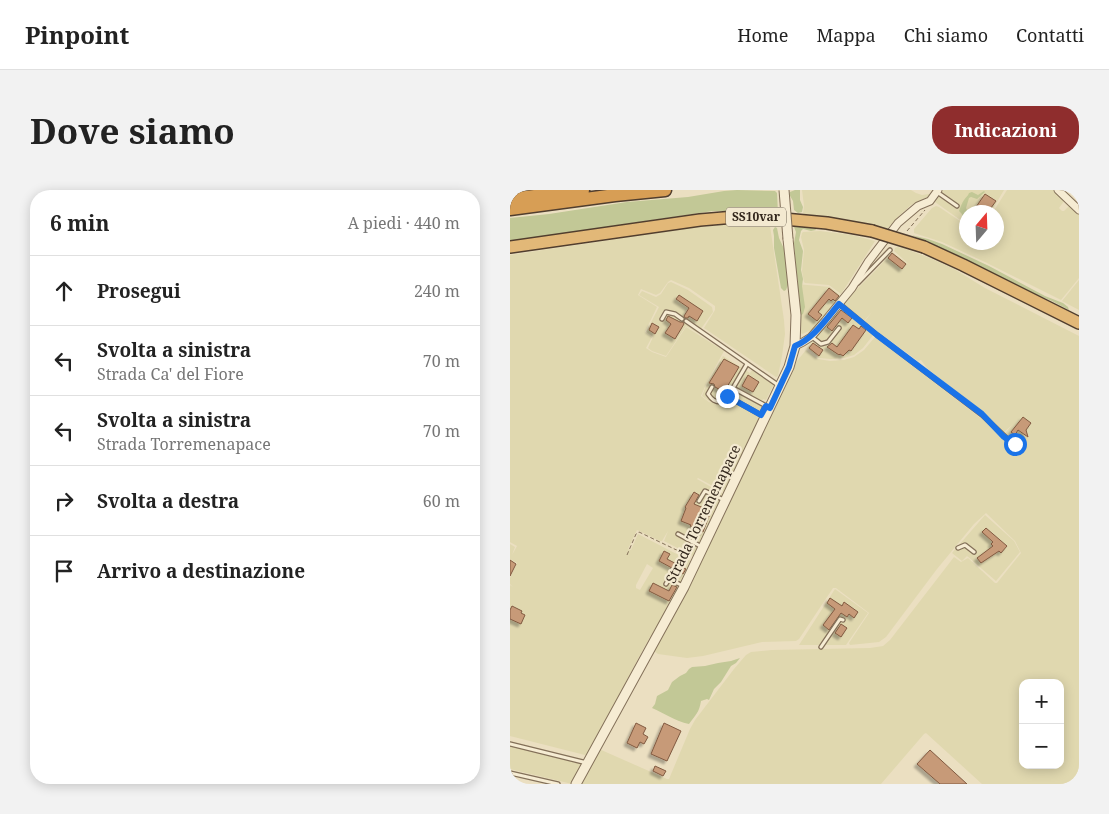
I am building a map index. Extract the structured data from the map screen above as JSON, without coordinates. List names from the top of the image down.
{
  "streets": {
    "highway": ["SS10var"],
    "street": ["Strada Torremenapace"]
  },
  "north": "top",
  "page": {
    "header": "Pinpoint",
    "nav": [
      "Home",
      "Mappa",
      "Chi siamo",
      "Contatti"
    ],
    "buttons": "Indicazioni",
    "title": "Dove siamo",
    "heading": ["6 min", "A piedi · 440 m"],
    "list": [
      ["Prosegui", "240 m"],
      ["Svolta a sinistra", "Strada Ca' del Fiore", "70 m"],
      ["Svolta a sinistra", "Strada Torremenapace", "70 m"],
      ["Svolta a destra", "60 m"],
      "Arrivo a destinazione"
    ],
    "map_buttons": ["+", "−"]
  }
}
